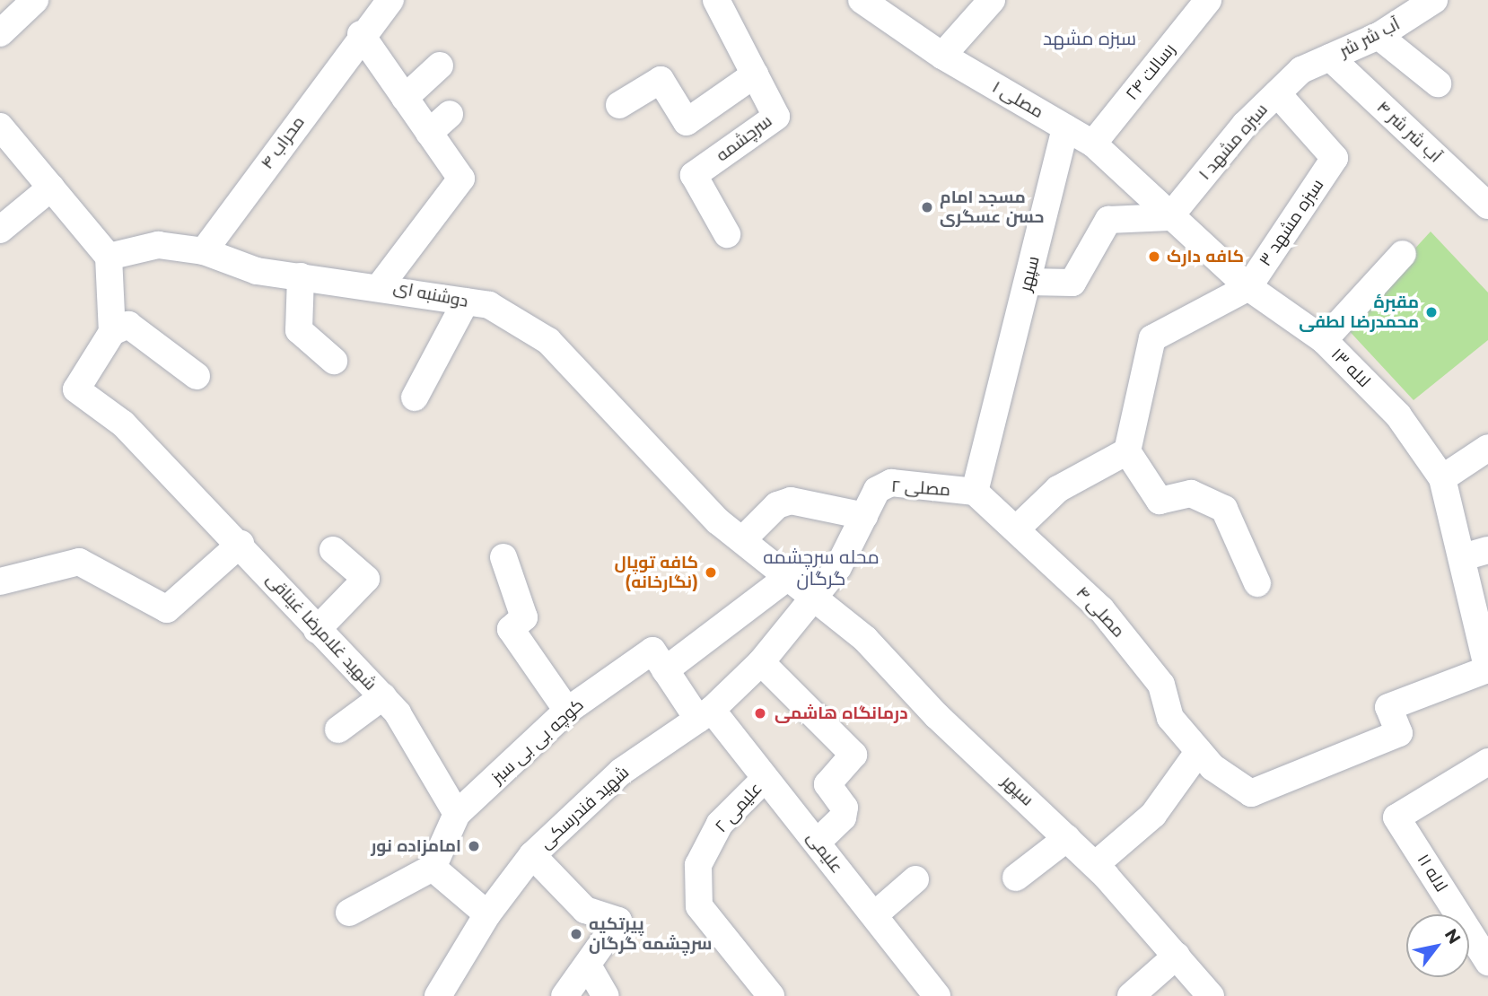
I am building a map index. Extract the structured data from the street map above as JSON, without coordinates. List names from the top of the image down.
{
  "streets": {
    "street": [
      "آب شر شر",
      "۲۴ رسالت",
      "۱ مصلی",
      "۴ آب شر شر",
      "سرچشمه",
      "۱ سبزه مشهد",
      "۴ محراب",
      "۳ سبزه مشهد",
      "سپهر",
      "دوشنبه ای",
      "لاله ۱۳",
      "۲ مصلی",
      "۴ مصلی",
      "شهید غلامرضا غیناقی",
      "کوچه بی بی سبز",
      "شهید فندرسکی",
      "۲ علیمی",
      "علیمی",
      "۱۱ لاله"
    ]
  },
  "crossings": [
    ["آب شر شر", "۴ آب شر شر"],
    ["آب شر شر", "۱ سبزه مشهد"],
    ["۲۴ رسالت", "۱ مصلی"],
    ["۲۴ رسالت", "لاله ۱۳"],
    ["۱ مصلی", "سپهر"],
    ["۱ مصلی", "لاله ۱۳"],
    ["۱ سبزه مشهد", "۳ سبزه مشهد"],
    ["۱ سبزه مشهد", "لاله ۱۳"],
    ["۴ محراب", "دوشنبه ای"],
    ["۳ سبزه مشهد", "لاله ۱۳"],
    ["سپهر", "دوشنبه ای"],
    ["سپهر", "۲ مصلی"],
    ["سپهر", "۴ مصلی"],
    ["سپهر", "شهید فندرسکی"],
    ["دوشنبه ای", "۲ مصلی"],
    ["دوشنبه ای", "کوچه بی بی سبز"],
    ["دوشنبه ای", "شهید فندرسکی"],
    ["لاله ۱۳", "۴ مصلی"],
    ["۲ مصلی", "۴ مصلی"],
    ["۲ مصلی", "شهید فندرسکی"],
    ["شهید غلامرضا غیناقی", "کوچه بی بی سبز"],
    ["کوچه بی بی سبز", "علیمی"],
    ["شهید فندرسکی", "علیمی"],
    ["۲ علیمی", "علیمی"]
  ],
  "districts": ["سبزه مشهد", "محله سرچشمه گرگان"],
  "places": [
    "مسجد امام حسن عسگری",
    "کافه دارک",
    "مقبرهٔ محمدرضا لطفی",
    "کافه توپال (نگارخانه)",
    "درمانگاه هاشمی",
    "امامزاده نور",
    "پیرتکیه سرچشمه گرگان"
  ],
  "north": "top right"
}
